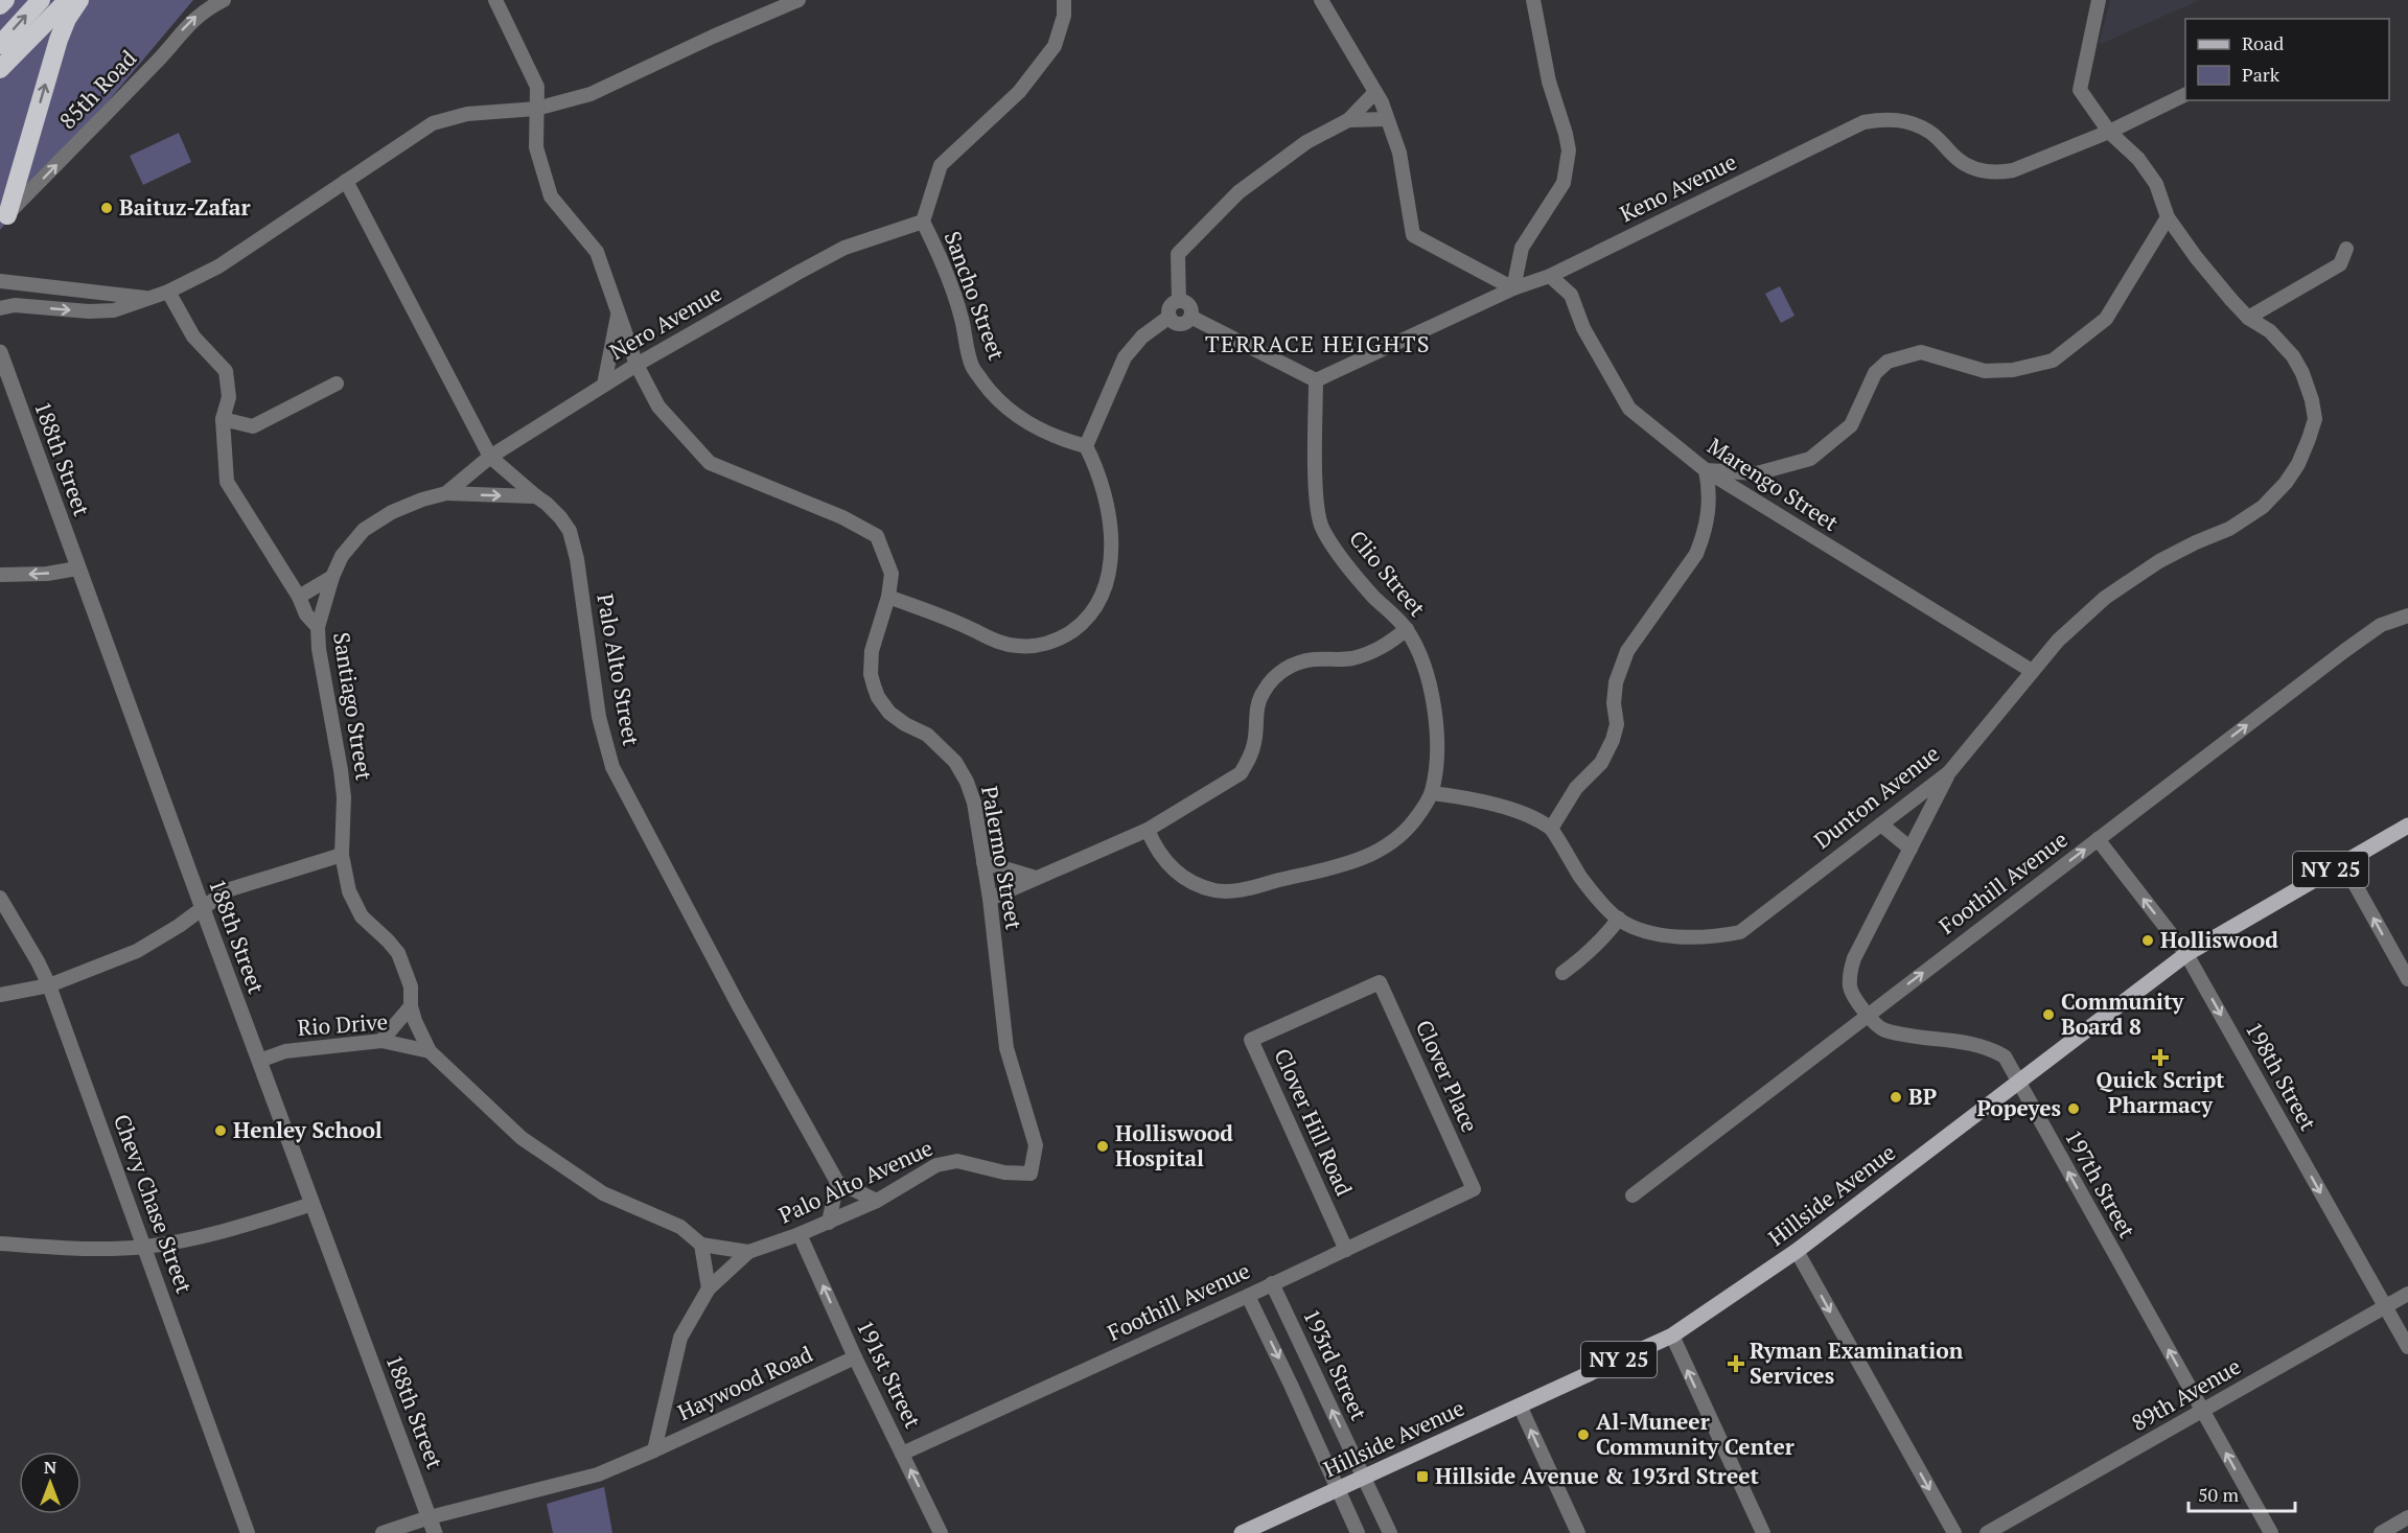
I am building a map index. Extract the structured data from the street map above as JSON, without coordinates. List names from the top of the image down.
{
  "streets": {
    "main road": ["NY 25", "Hillside Avenue"],
    "street": [
      "85th Road",
      "Keno Avenue",
      "Sancho Street",
      "Nero Avenue",
      "188th Street",
      "Marengo Street",
      "Clio Street",
      "Palo Alto Street",
      "Santiago Street",
      "Dunton Avenue",
      "Palermo Street",
      "Foothill Avenue",
      "Rio Drive",
      "Clover Place",
      "198th Street",
      "Clover Hill Road",
      "Palo Alto Avenue",
      "197th Street",
      "Chevy Chase Street",
      "193rd Street",
      "191st Street",
      "Haywood Road",
      "89th Avenue"
    ]
  },
  "crossings": [
    ["Keno Avenue", "Marengo Street"],
    ["Keno Avenue", "Clio Street"],
    ["Sancho Street", "Nero Avenue"],
    ["Nero Avenue", "Palo Alto Street"],
    ["Nero Avenue", "Santiago Street"],
    ["Nero Avenue", "Palermo Street"],
    ["188th Street", "Rio Drive"],
    ["Marengo Street", "Dunton Avenue"],
    ["Santiago Street", "Rio Drive"],
    ["Dunton Avenue", "197th Street"],
    ["Palermo Street", "Palo Alto Avenue"],
    ["Foothill Avenue", "Clover Place"],
    ["Foothill Avenue", "198th Street"],
    ["Foothill Avenue", "Clover Hill Road"],
    ["Foothill Avenue", "197th Street"],
    ["Foothill Avenue", "193rd Street"],
    ["Foothill Avenue", "191st Street"],
    ["Clover Place", "Clover Hill Road"],
    ["198th Street", "Hillside Avenue"],
    ["198th Street", "89th Avenue"],
    ["Palo Alto Avenue", "191st Street"],
    ["Palo Alto Avenue", "Haywood Road"],
    ["197th Street", "Hillside Avenue"],
    ["197th Street", "89th Avenue"],
    ["Hillside Avenue", "193rd Street"],
    ["191st Street", "Haywood Road"]
  ],
  "one_way": [
    "85th Road",
    "Foothill Avenue",
    "197th Street",
    "191st Street"
  ],
  "districts": ["TERRACE HEIGHTS"],
  "places": {
    "other": [
      "Baituz-Zafar",
      "Holliswood",
      "Community Board 8",
      "BP",
      "Popeyes",
      "Henley School",
      "Holliswood Hospital",
      "Al-Muneer Community Center"
    ],
    "health": ["Quick Script Pharmacy", "Ryman Examination Services"],
    "transit": ["Hillside Avenue & 193rd Street"]
  },
  "legend": ["Road", "Park"],
  "scale_bar": "50 m",
  "north": "top"
}
